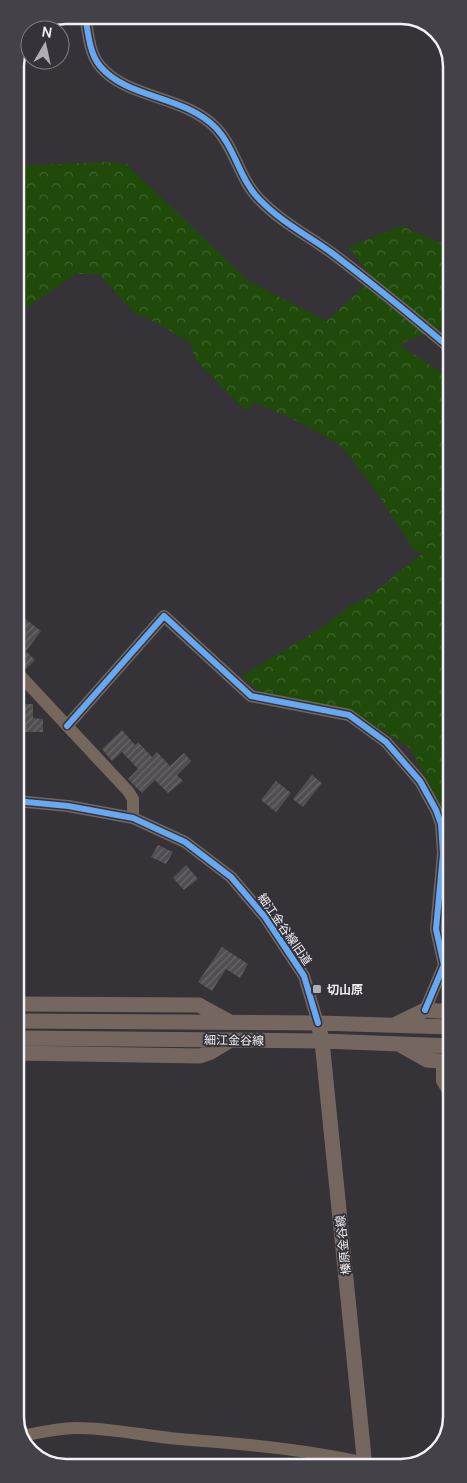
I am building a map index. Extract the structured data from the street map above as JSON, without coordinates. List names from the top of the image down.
{
  "streets": {
    "main road": ["細江金谷線", "榛原金谷線"],
    "street": ["細江金谷線旧道"]
  },
  "crossings": [
    ["細江金谷線旧道", "細江金谷線"],
    ["細江金谷線旧道", "榛原金谷線"],
    ["細江金谷線", "榛原金谷線"]
  ],
  "places": {
    "transit": ["切山原"]
  },
  "north": "top"
}
